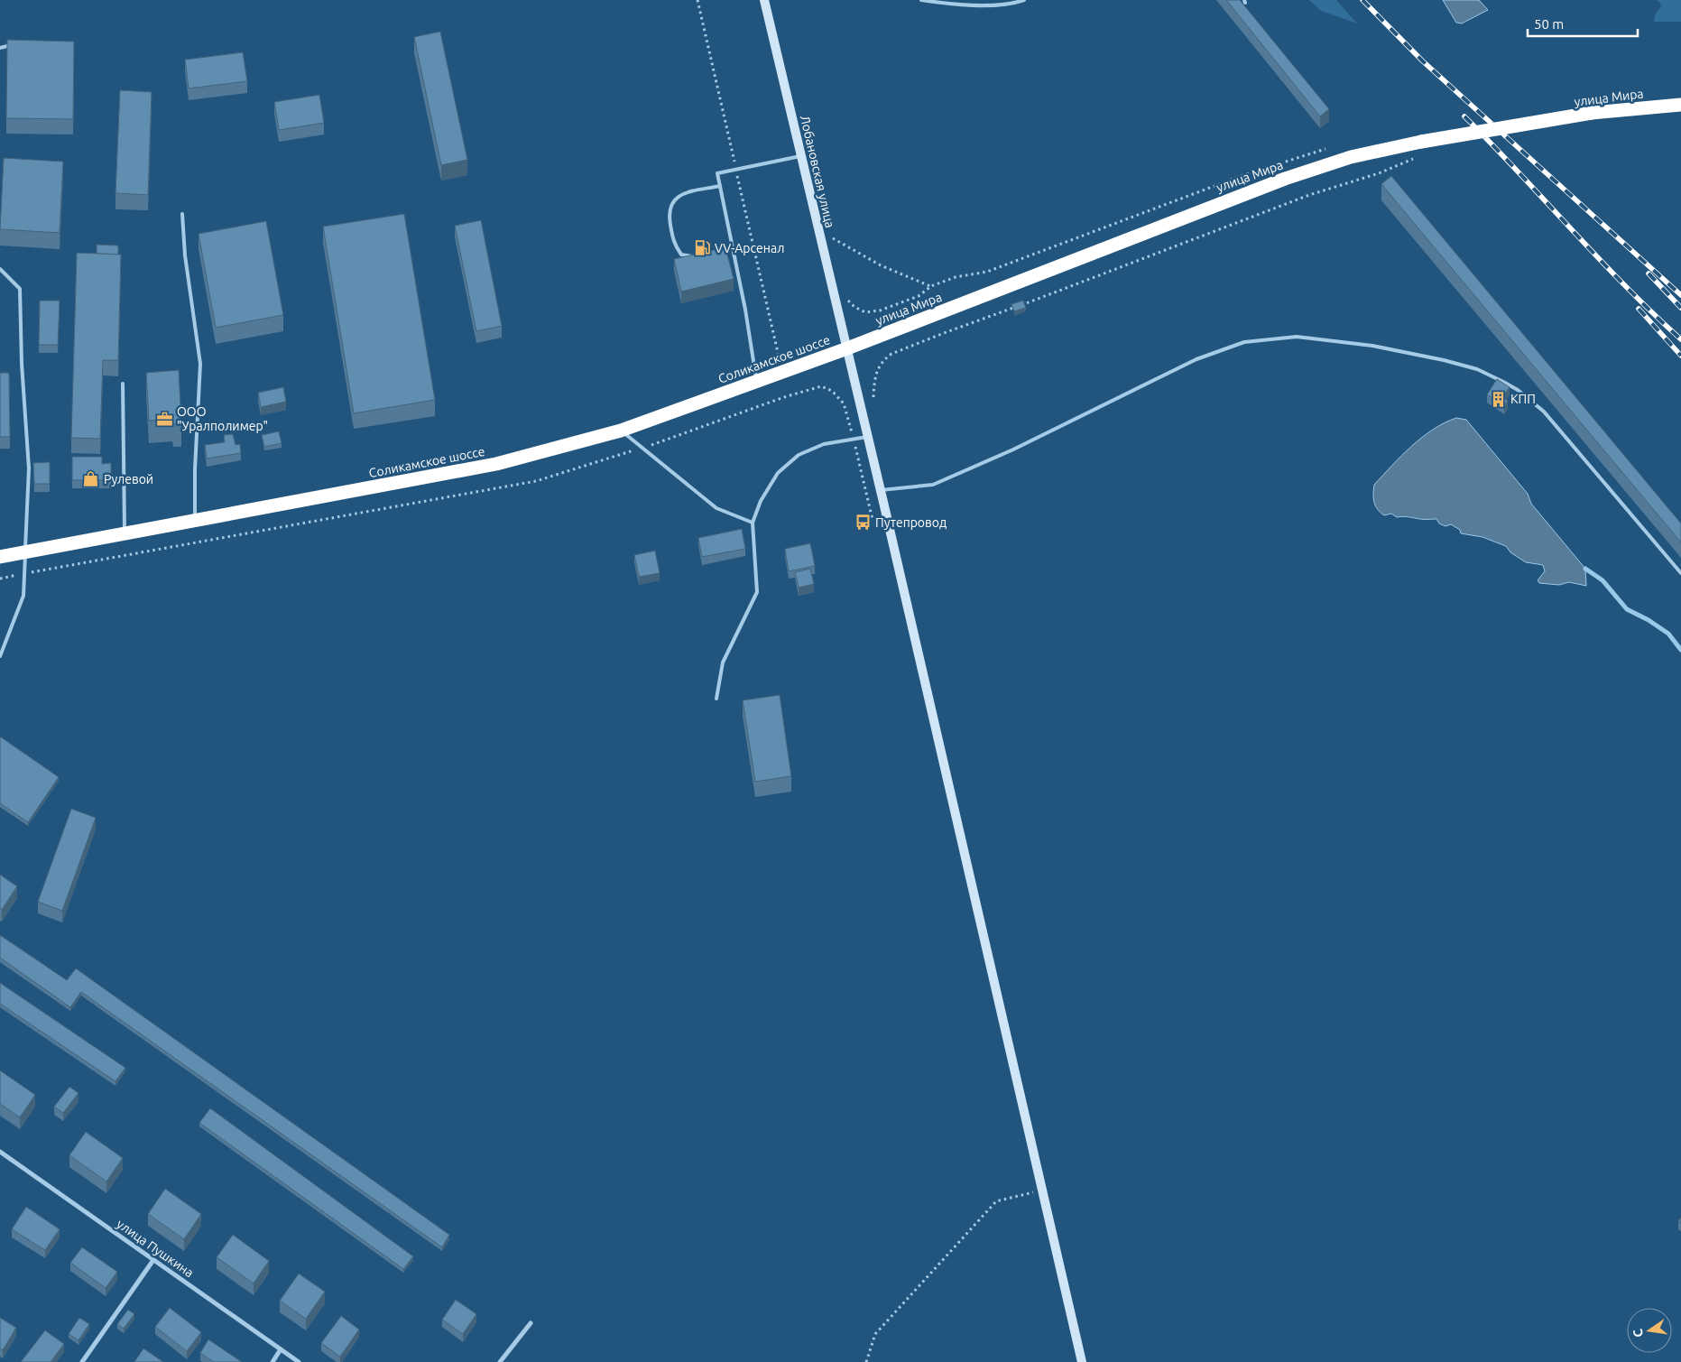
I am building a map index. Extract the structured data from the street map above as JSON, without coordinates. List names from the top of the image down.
{
  "streets": {
    "highway": ["улица Мира", "Соликамское шоссе"],
    "street": ["Лобановская улица", "улица Пушкина"]
  },
  "crossings": [
    ["улица Мира", "Лобановская улица"],
    ["улица Мира", "Соликамское шоссе"],
    ["Лобановская улица", "Соликамское шоссе"]
  ],
  "places": {
    "fuel station": ["VV-Арсенал"],
    "building": ["КПП"],
    "office": ["OOO \"Уралполимер\""],
    "shop": ["Рулевой"],
    "bus stop": ["Путепровод"]
  },
  "scale_bar": "50 m",
  "north": "left"
}
